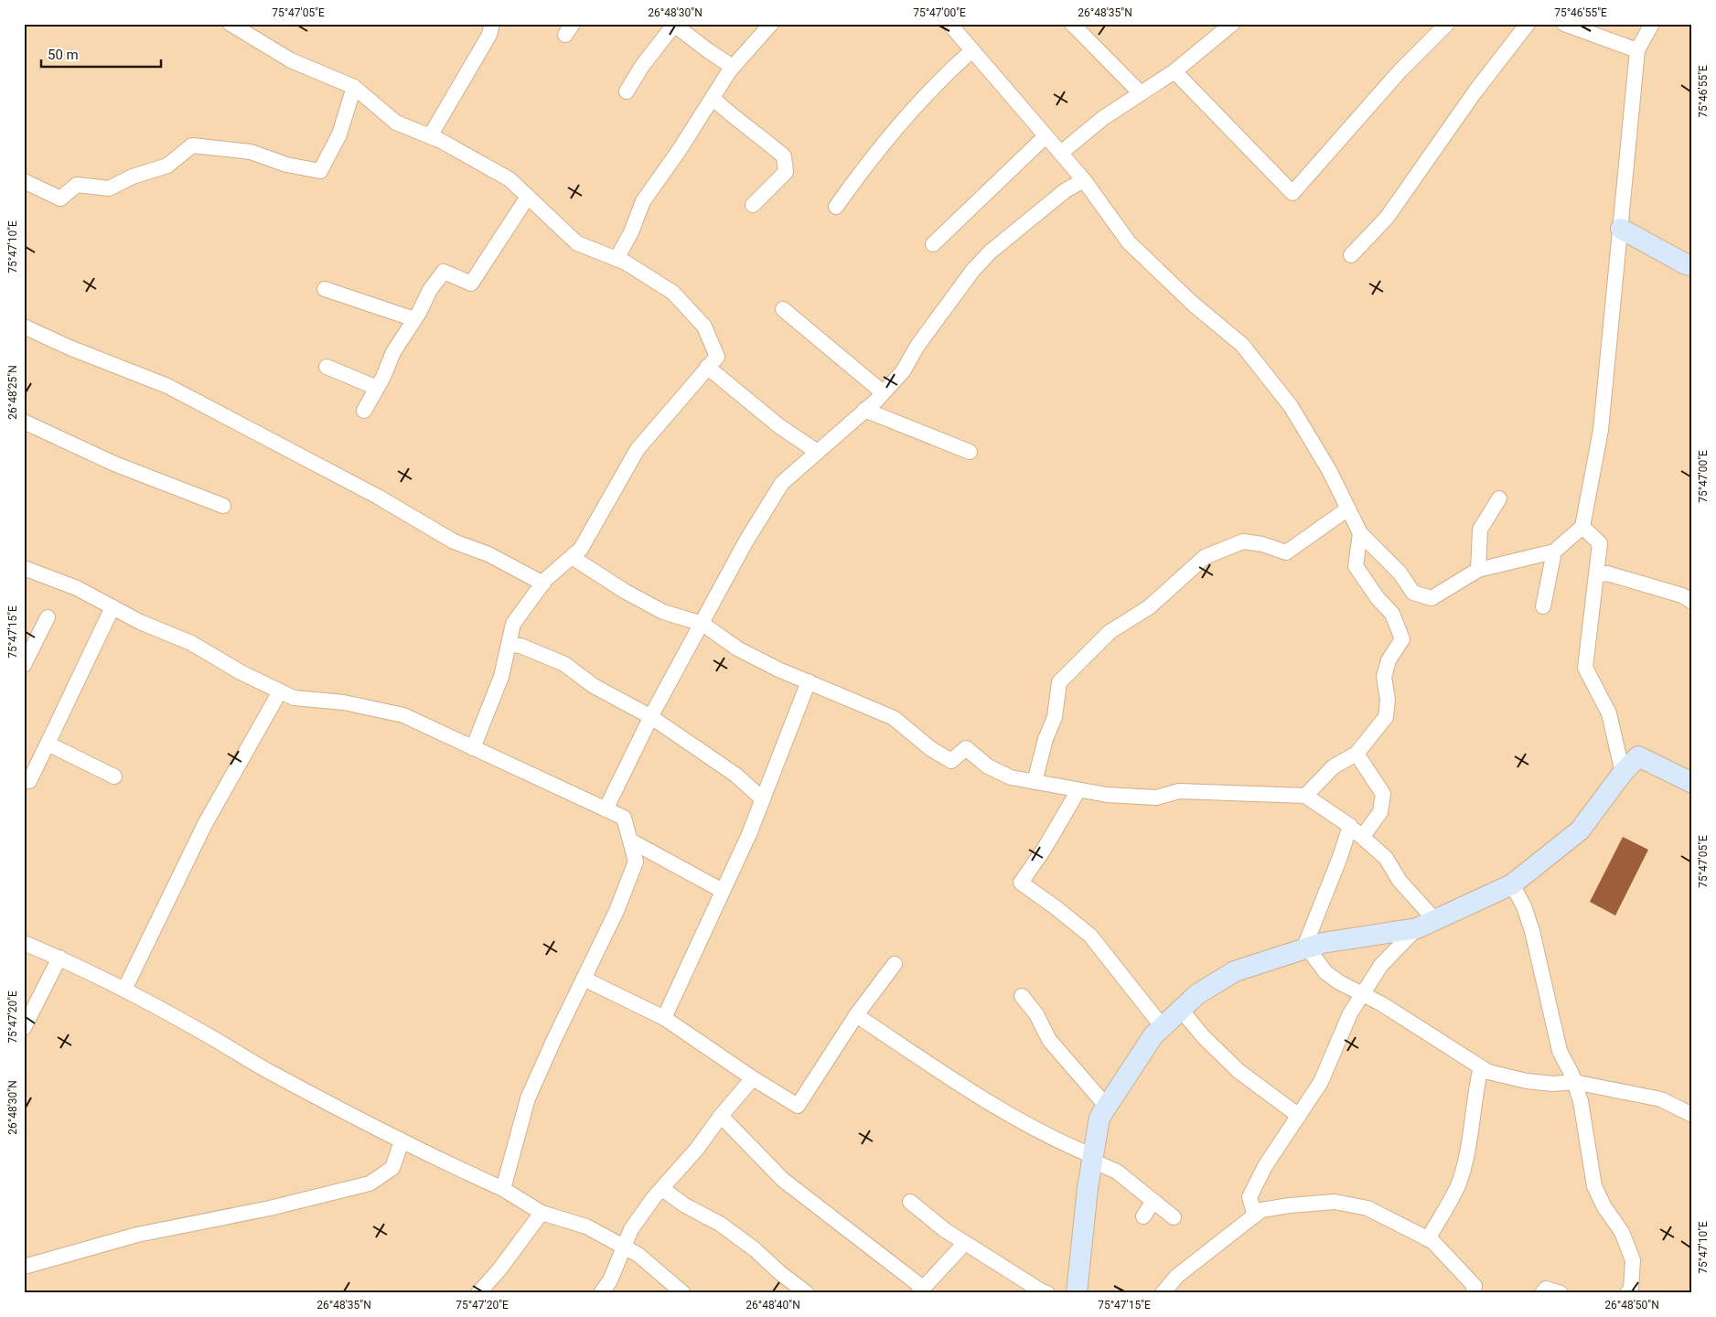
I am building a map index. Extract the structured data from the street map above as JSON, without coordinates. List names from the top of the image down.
{
  "scale_bar": "50 m",
  "coordinates": [
    "75°47'05\"E",
    "26°48'30\"N",
    "75°47'00\"E",
    "26°48'35\"N",
    "75°46'55\"E",
    "75°47'10\"E",
    "26°48'25\"N",
    "75°47'15\"E",
    "75°47'20\"E",
    "26°48'40\"N",
    "26°48'50\"N"
  ]
}
